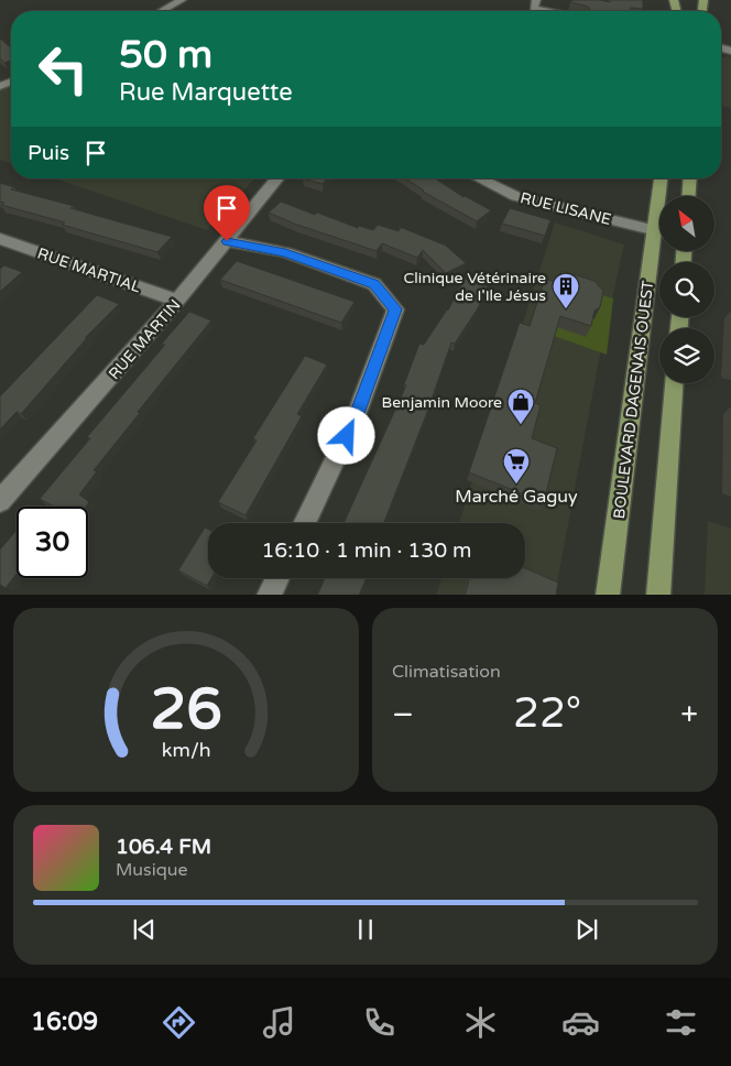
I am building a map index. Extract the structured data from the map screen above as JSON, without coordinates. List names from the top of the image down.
{
  "streets": {
    "main road": ["BOULEVARD DAGENAIS OUEST"],
    "street": ["RUE LISANE", "RUE MARTIAL", "RUE MARTIN"]
  },
  "crossings": [
    ["RUE MARTIAL", "RUE MARTIN"]
  ],
  "places": {
    "building": ["Clinique Vétérinaire de I'Ile Jésus"],
    "shop": ["Benjamin Moore"],
    "supermarket": ["Marché Gaguy"]
  },
  "north": "top left",
  "page": {
    "turn": ["50 m", "Rue Marquette"],
    "then": "Puis",
    "limit": "30",
    "trip": "16:10 · 1 min · 130 m",
    "tile": "Climatisation",
    "heat": ["−", "22°", "+"],
    "song": ["106.4 FM", "Musique"],
    "tabs": "16:09",
    "gauge": ["26", "km/h"]
  }
}
